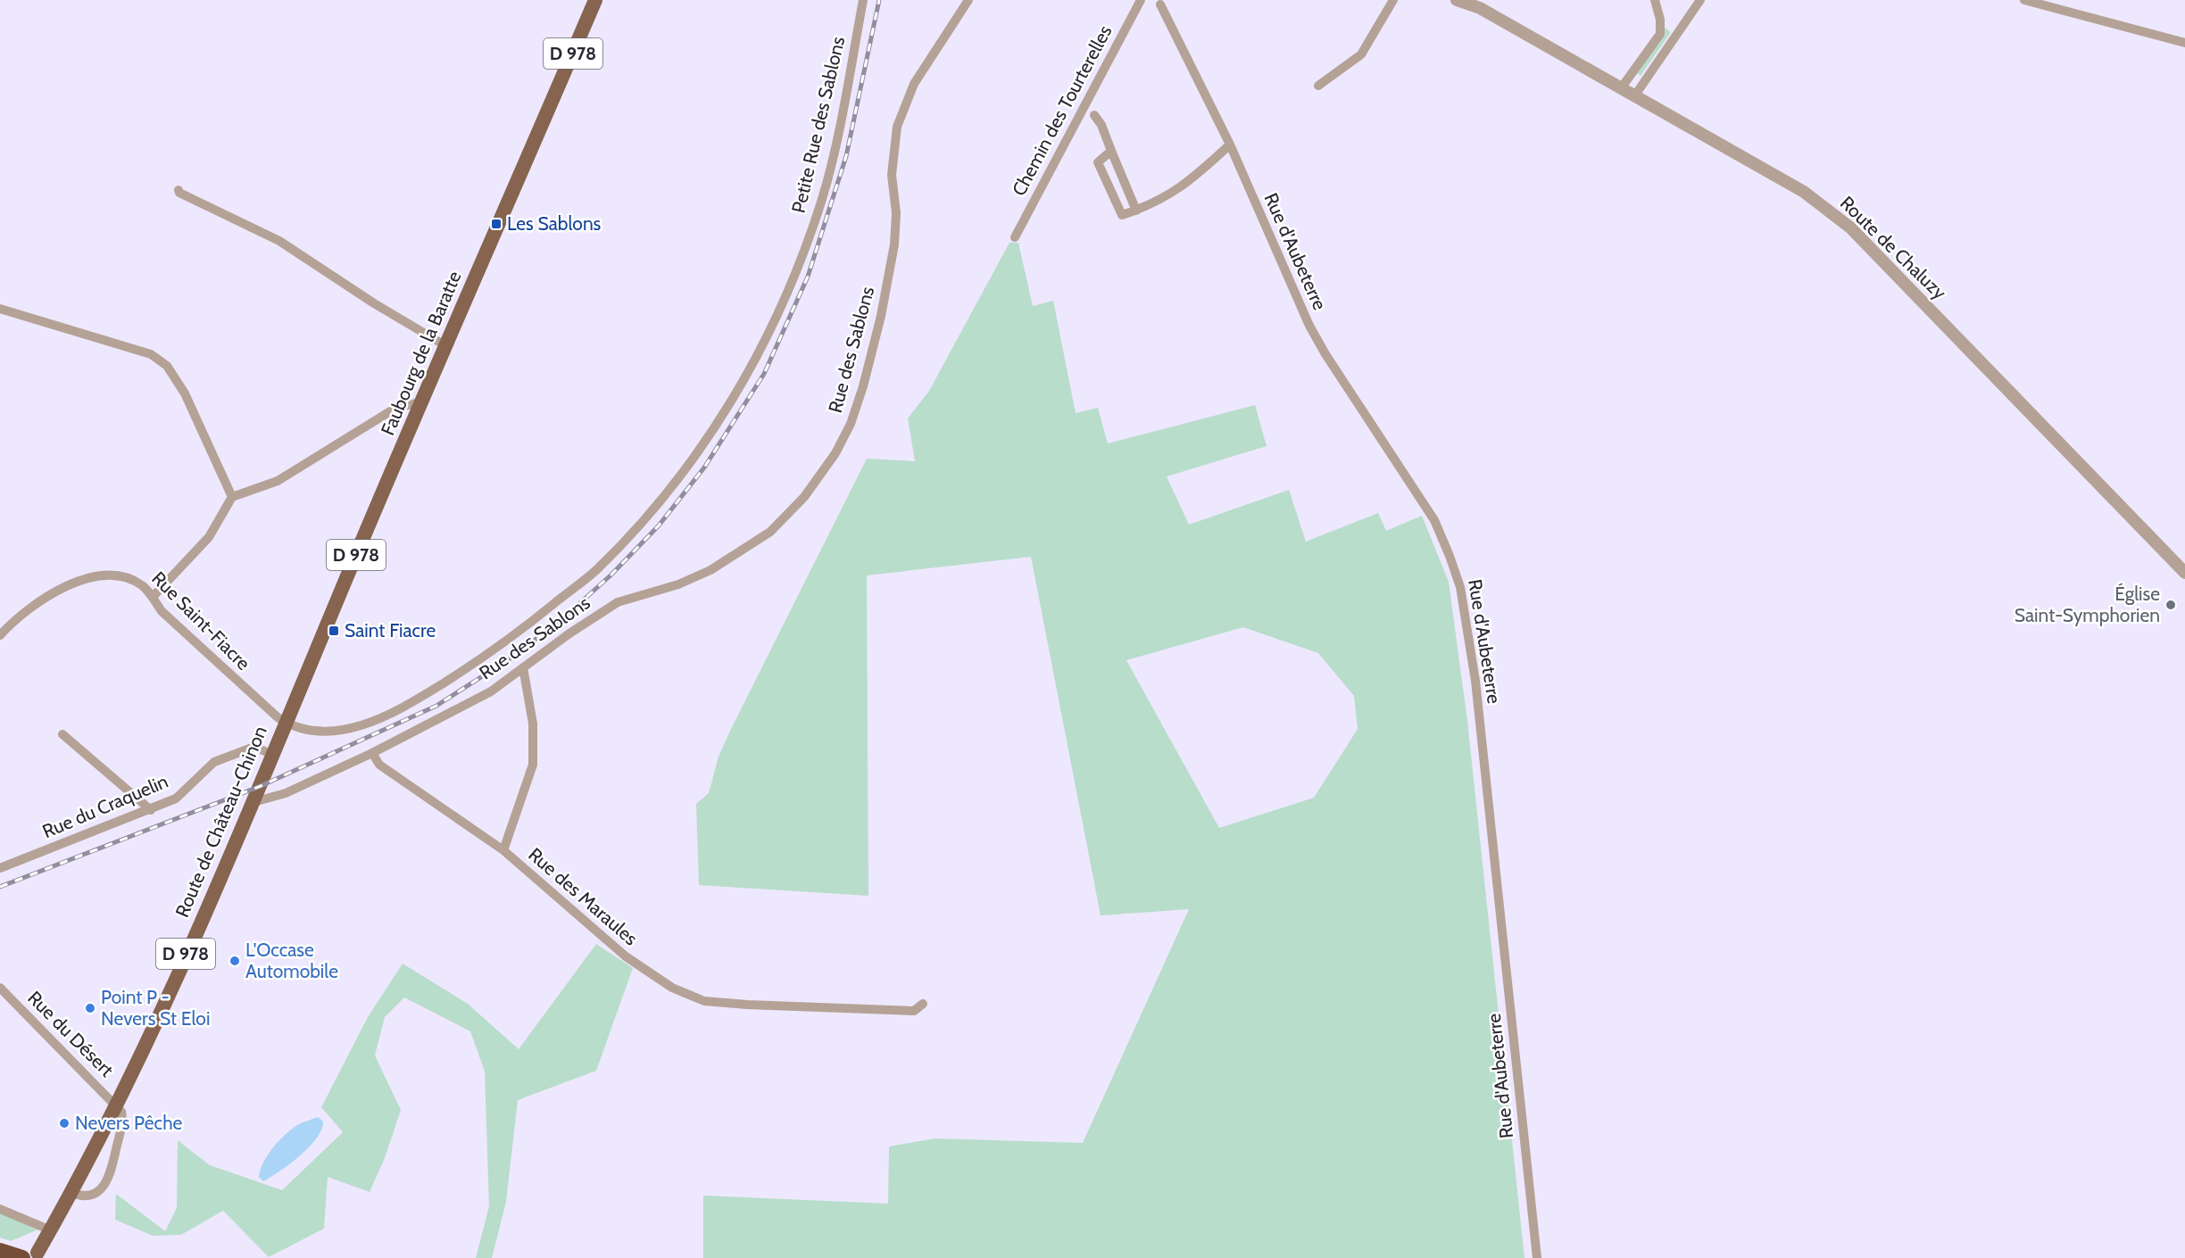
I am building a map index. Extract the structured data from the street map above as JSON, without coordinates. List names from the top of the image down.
{
  "streets": {
    "main road": ["D 978", "Faubourg de la Baratte", "Route de Château-Chinon"],
    "street": [
      "Chemin des Tourterelles",
      "Petite Rue des Sablons",
      "Route de Chaluzy",
      "Rue d'Aubeterre",
      "Rue des Sablons",
      "Rue Saint-Fiacre",
      "Rue du Craquelin",
      "Rue des Maraules",
      "Rue du Désert"
    ]
  },
  "crossings": [
    ["Petite Rue des Sablons", "Faubourg de la Baratte"],
    ["Petite Rue des Sablons", "Rue Saint-Fiacre"],
    ["Petite Rue des Sablons", "Route de Château-Chinon"],
    ["Rue des Sablons", "Rue des Maraules"],
    ["Faubourg de la Baratte", "Rue Saint-Fiacre"],
    ["Faubourg de la Baratte", "Route de Château-Chinon"],
    ["Rue Saint-Fiacre", "Route de Château-Chinon"],
    ["Rue du Craquelin", "Route de Château-Chinon"],
    ["Route de Château-Chinon", "Rue du Désert"]
  ],
  "places": {
    "transit": ["Les Sablons", "Saint Fiacre"],
    "other": [
      "Église Saint-Symphorien",
      "L'Occase Automobile",
      "Point P - Nevers St Eloi",
      "Nevers Pêche"
    ]
  }
}
